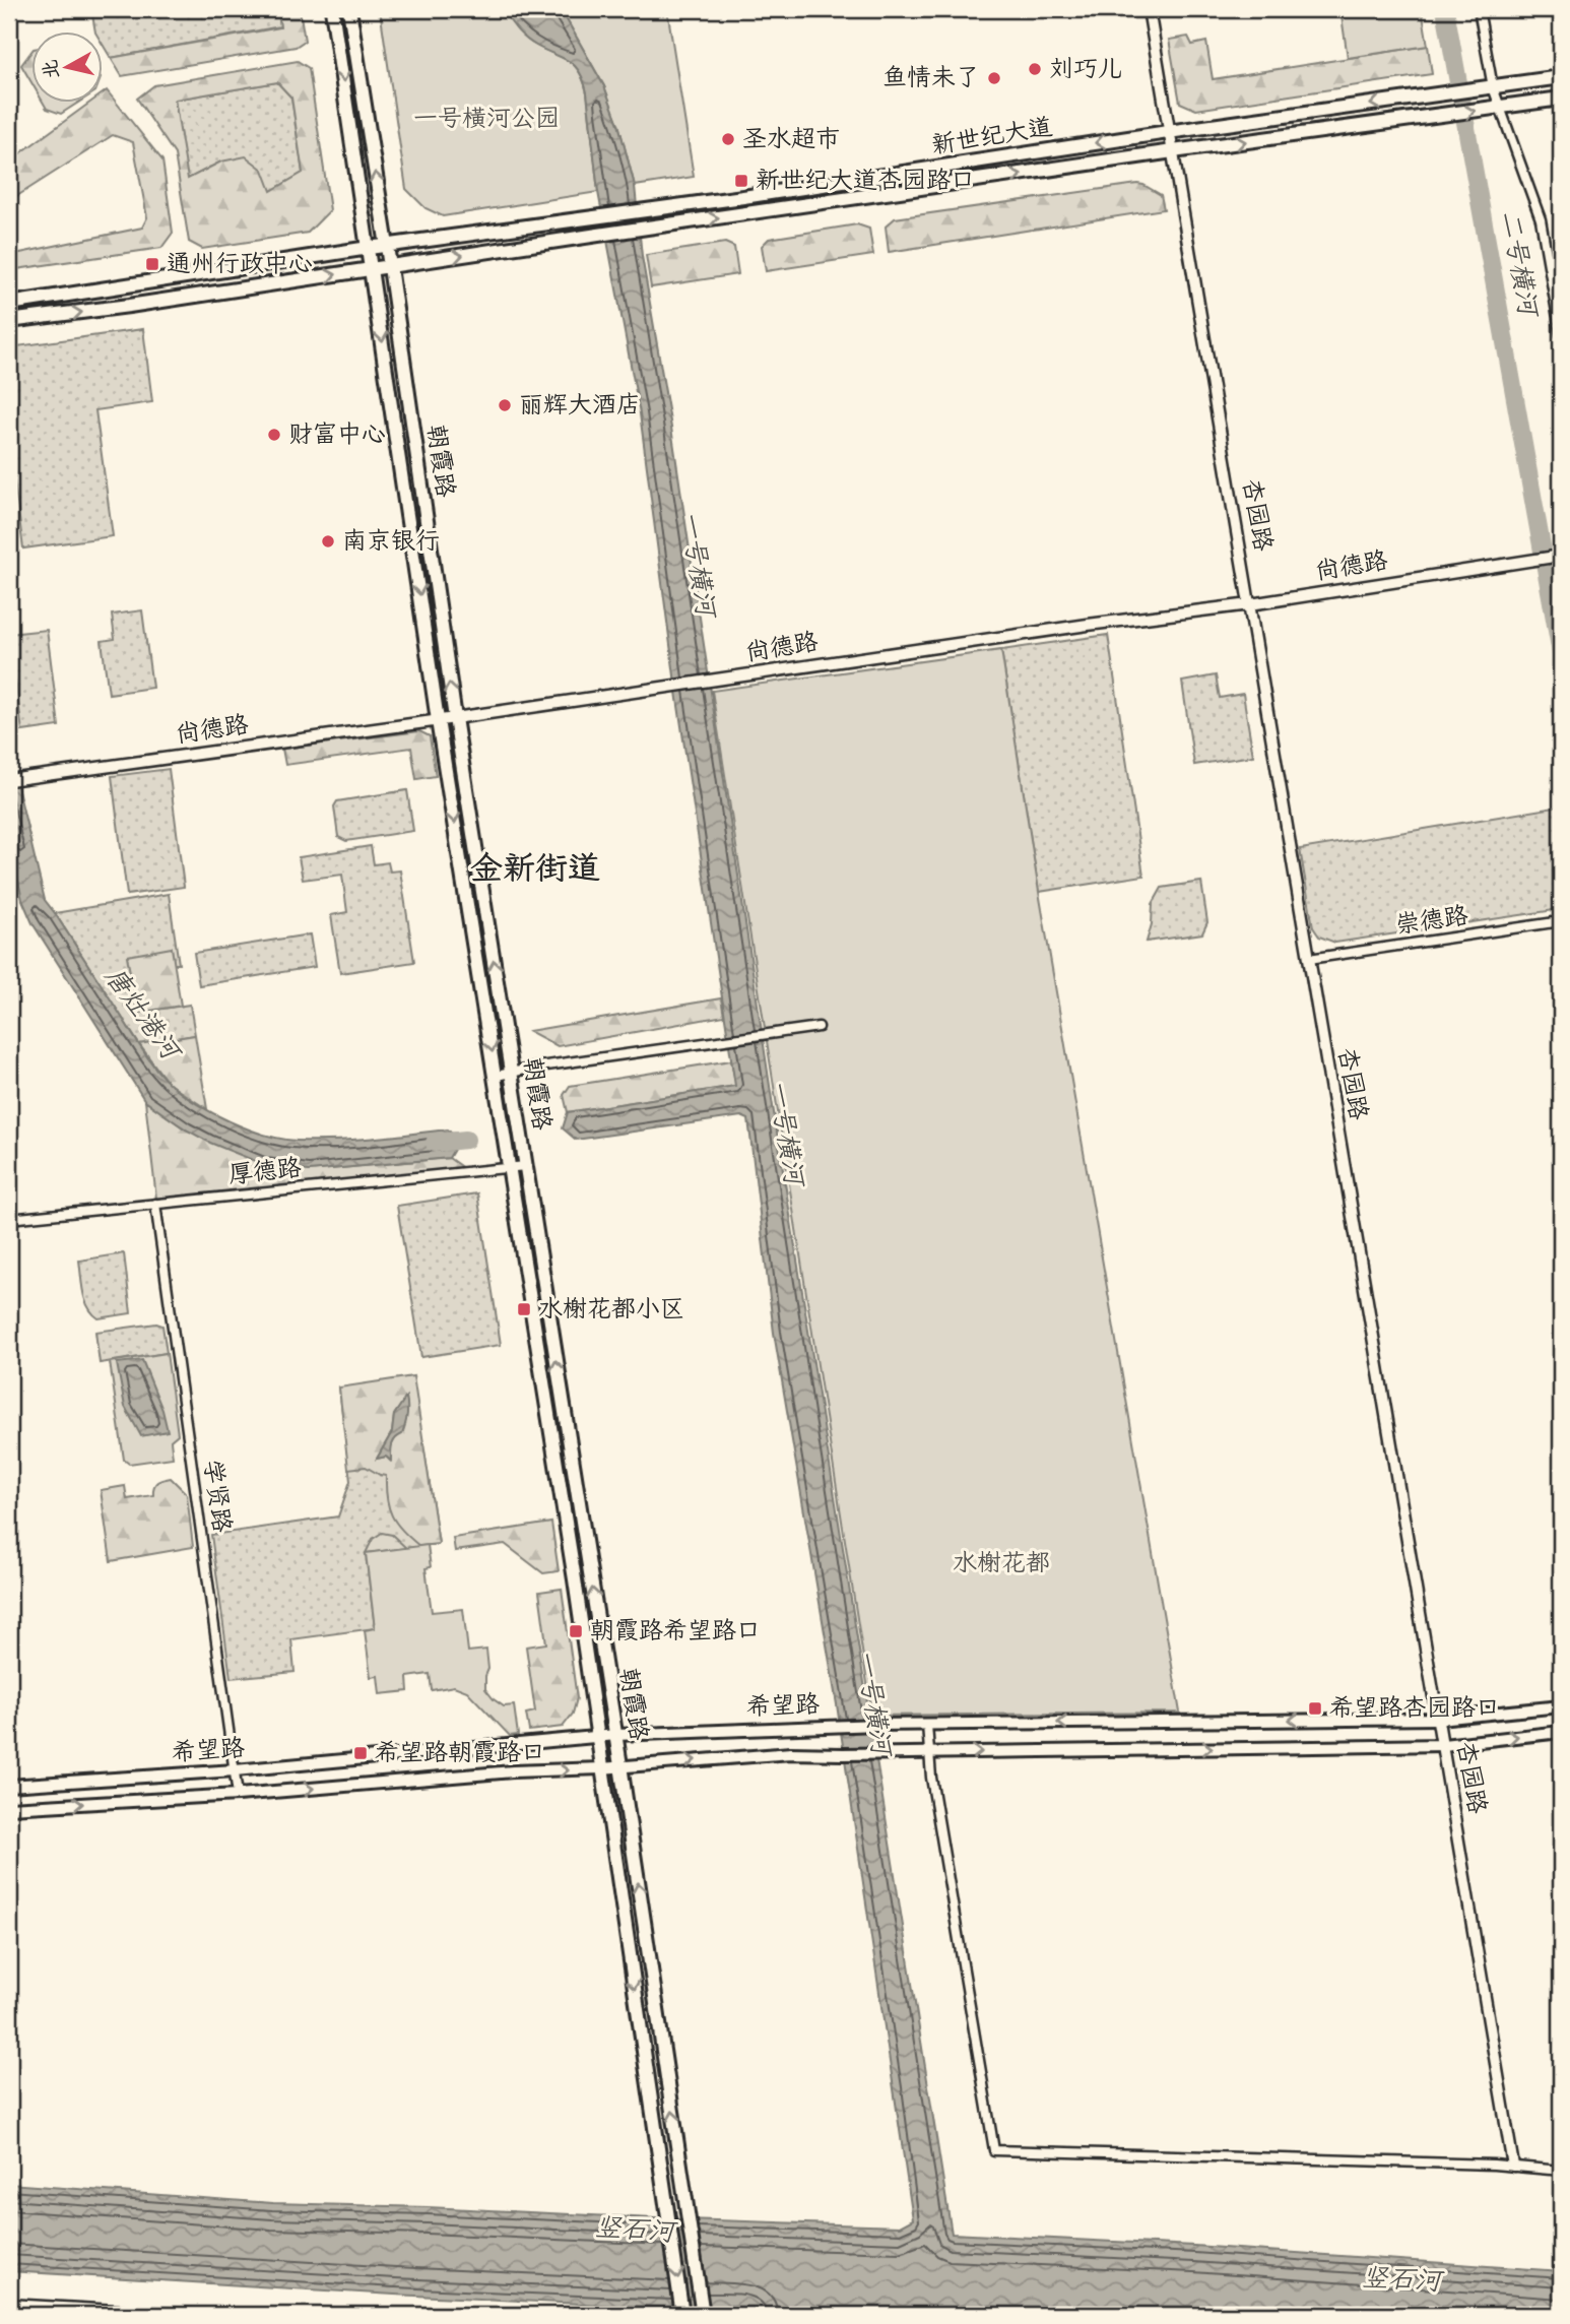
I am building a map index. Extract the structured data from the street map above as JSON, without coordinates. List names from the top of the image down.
{
  "streets": {
    "main road": ["新世纪大道", "朝霞路", "希望路"],
    "street": [
      "杏园路",
      "尚德路",
      "崇德路",
      "厚德路",
      "学贤路"
    ]
  },
  "crossings": [
    ["新世纪大道", "朝霞路"],
    ["新世纪大道", "杏园路"],
    ["朝霞路", "尚德路"],
    ["朝霞路", "厚德路"],
    ["朝霞路", "希望路"],
    ["杏园路", "尚德路"],
    ["杏园路", "崇德路"],
    ["杏园路", "希望路"],
    ["厚德路", "学贤路"],
    ["学贤路", "希望路"]
  ],
  "districts": ["金新街道"],
  "water": [
    "二号横河",
    "一号横河",
    "唐灶港河",
    "竖石河"
  ],
  "parks": ["一号横河公园", "水榭花都"],
  "places": {
    "other": [
      "刘巧儿",
      "鱼情未了",
      "圣水超市",
      "丽辉大酒店",
      "财富中心",
      "南京银行"
    ],
    "transit": [
      "新世纪大道杏园路口",
      "通州行政中心",
      "水榭花都小区",
      "朝霞路希望路口",
      "希望路杏园路口",
      "希望路朝霞路口"
    ]
  },
  "north": "left"
}
